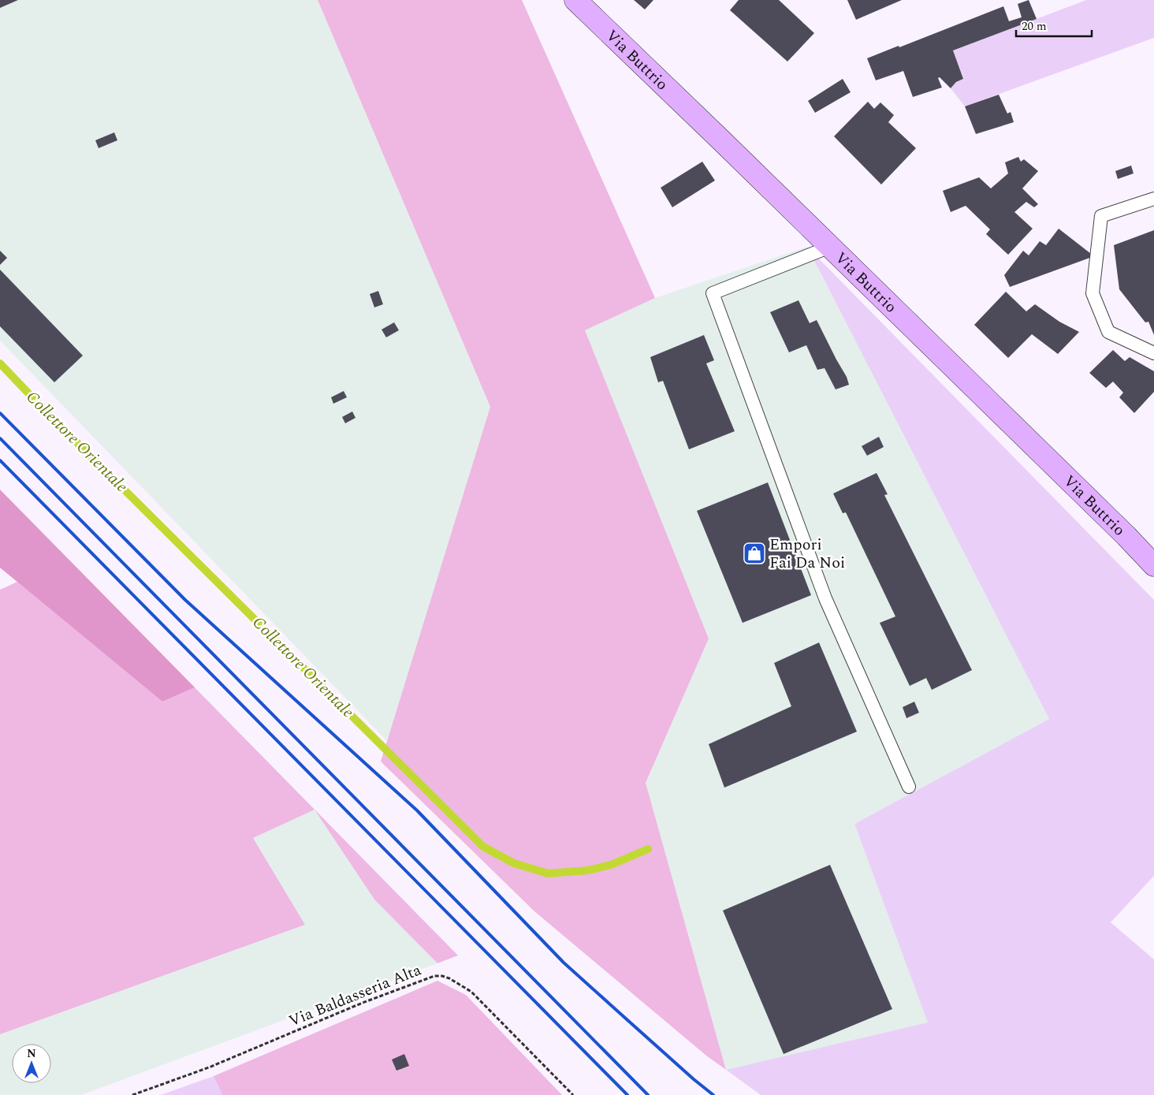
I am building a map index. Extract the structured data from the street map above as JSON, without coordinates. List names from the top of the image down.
{
  "streets": {
    "street": ["Via Buttrio"],
    "path": ["Via Baldasseria Alta"]
  },
  "water": ["Collettore Orientale"],
  "places": {
    "shop": ["Empori Fai Da Noi"]
  },
  "scale_bar": "20 m",
  "north": "top"
}
